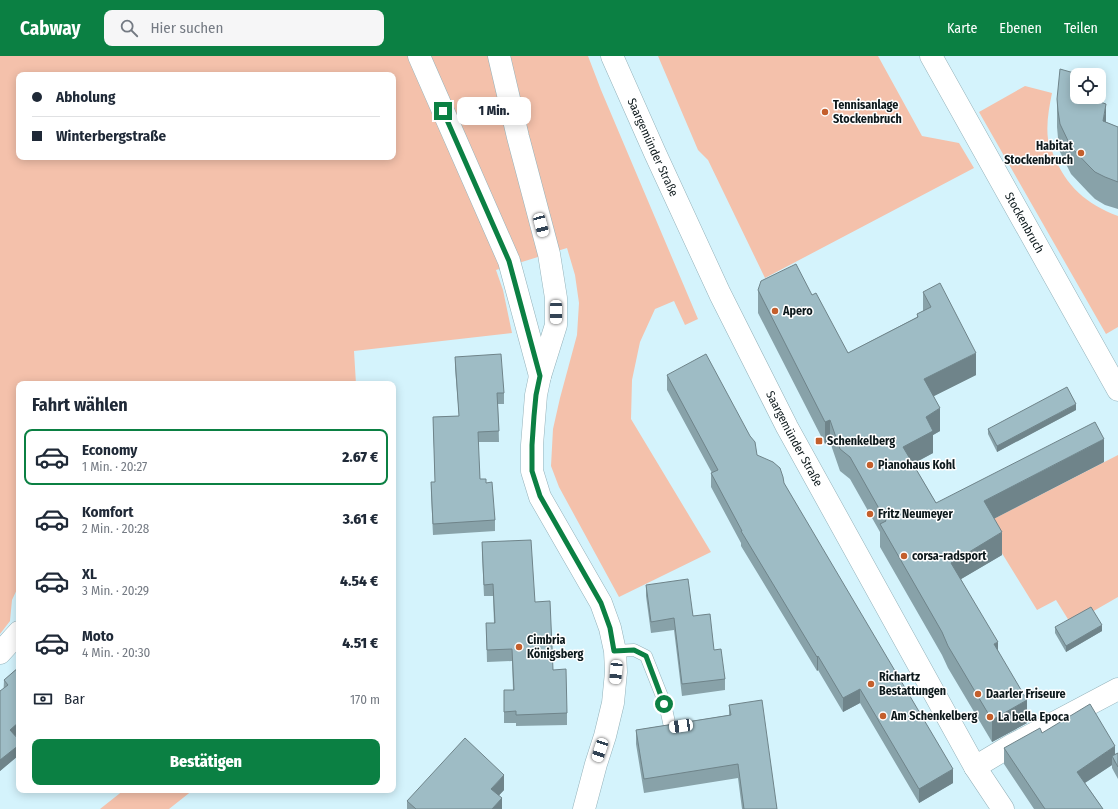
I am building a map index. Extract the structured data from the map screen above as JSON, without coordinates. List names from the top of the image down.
{
  "streets": {
    "street": ["Saargemünder Straße", "Stockenbruch"]
  },
  "places": {
    "other": [
      "Tennisanlage Stockenbruch",
      "Habitat Stockenbruch",
      "Apero",
      "Pianohaus Kohl",
      "Fritz Neumeyer",
      "corsa-radsport",
      "Cimbria Königsberg",
      "Richartz Bestattungen",
      "Daarler Friseure",
      "Am Schenkelberg",
      "La bella Epoca"
    ],
    "transit": ["Schenkelberg"]
  },
  "page": {
    "header": "Cabway",
    "search": "Hier suchen",
    "nav": ["Karte", "Ebenen", "Teilen"],
    "banner": ["Abholung", "Winterbergstraße"],
    "bubble": "1 Min.",
    "heading": "Fahrt wählen",
    "list": [
      {
        "name": "Economy",
        "note": "1 Min. · 20:27",
        "value": "2.67 €"
      },
      {
        "name": "Komfort",
        "note": "2 Min. · 20:28",
        "value": "3.61 €"
      },
      {
        "name": "XL",
        "note": "3 Min. · 20:29",
        "value": "4.54 €"
      },
      {
        "name": "Moto",
        "note": "4 Min. · 20:30",
        "value": "4.51 €"
      }
    ],
    "pay": ["Bar", "170 m"],
    "buttons": "Bestätigen"
  }
}
